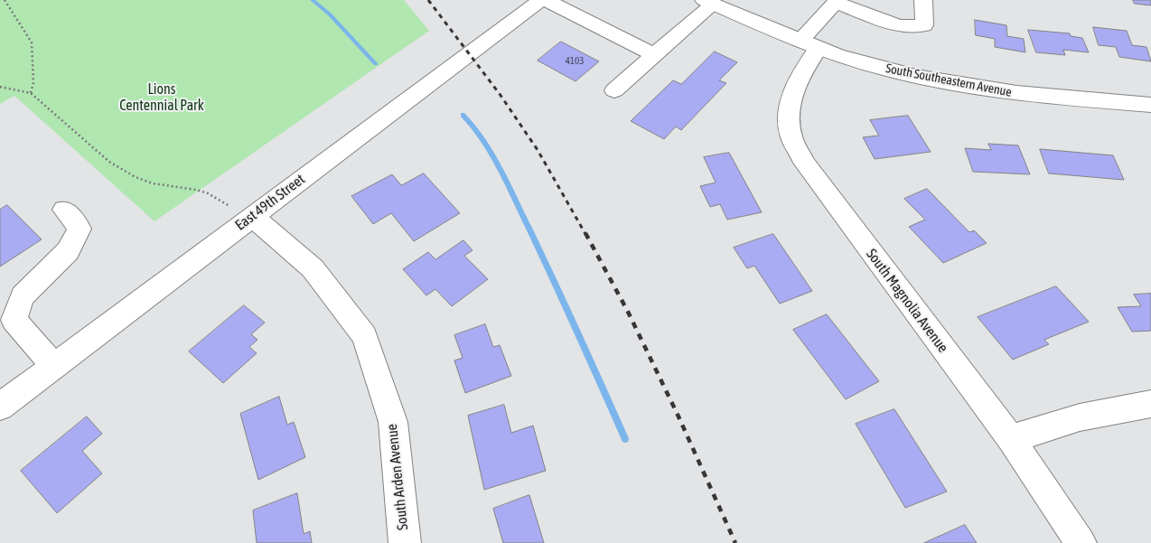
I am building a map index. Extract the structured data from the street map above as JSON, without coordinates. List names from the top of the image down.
{
  "streets": {
    "street": [
      "South Southeastern Avenue",
      "East 49th Street",
      "South Magnolia Avenue",
      "South Arden Avenue"
    ]
  },
  "crossings": [
    ["South Southeastern Avenue", "South Magnolia Avenue"],
    ["East 49th Street", "South Arden Avenue"]
  ],
  "parks": ["Lions Centennial Park"],
  "house_numbers": ["4103"]
}
